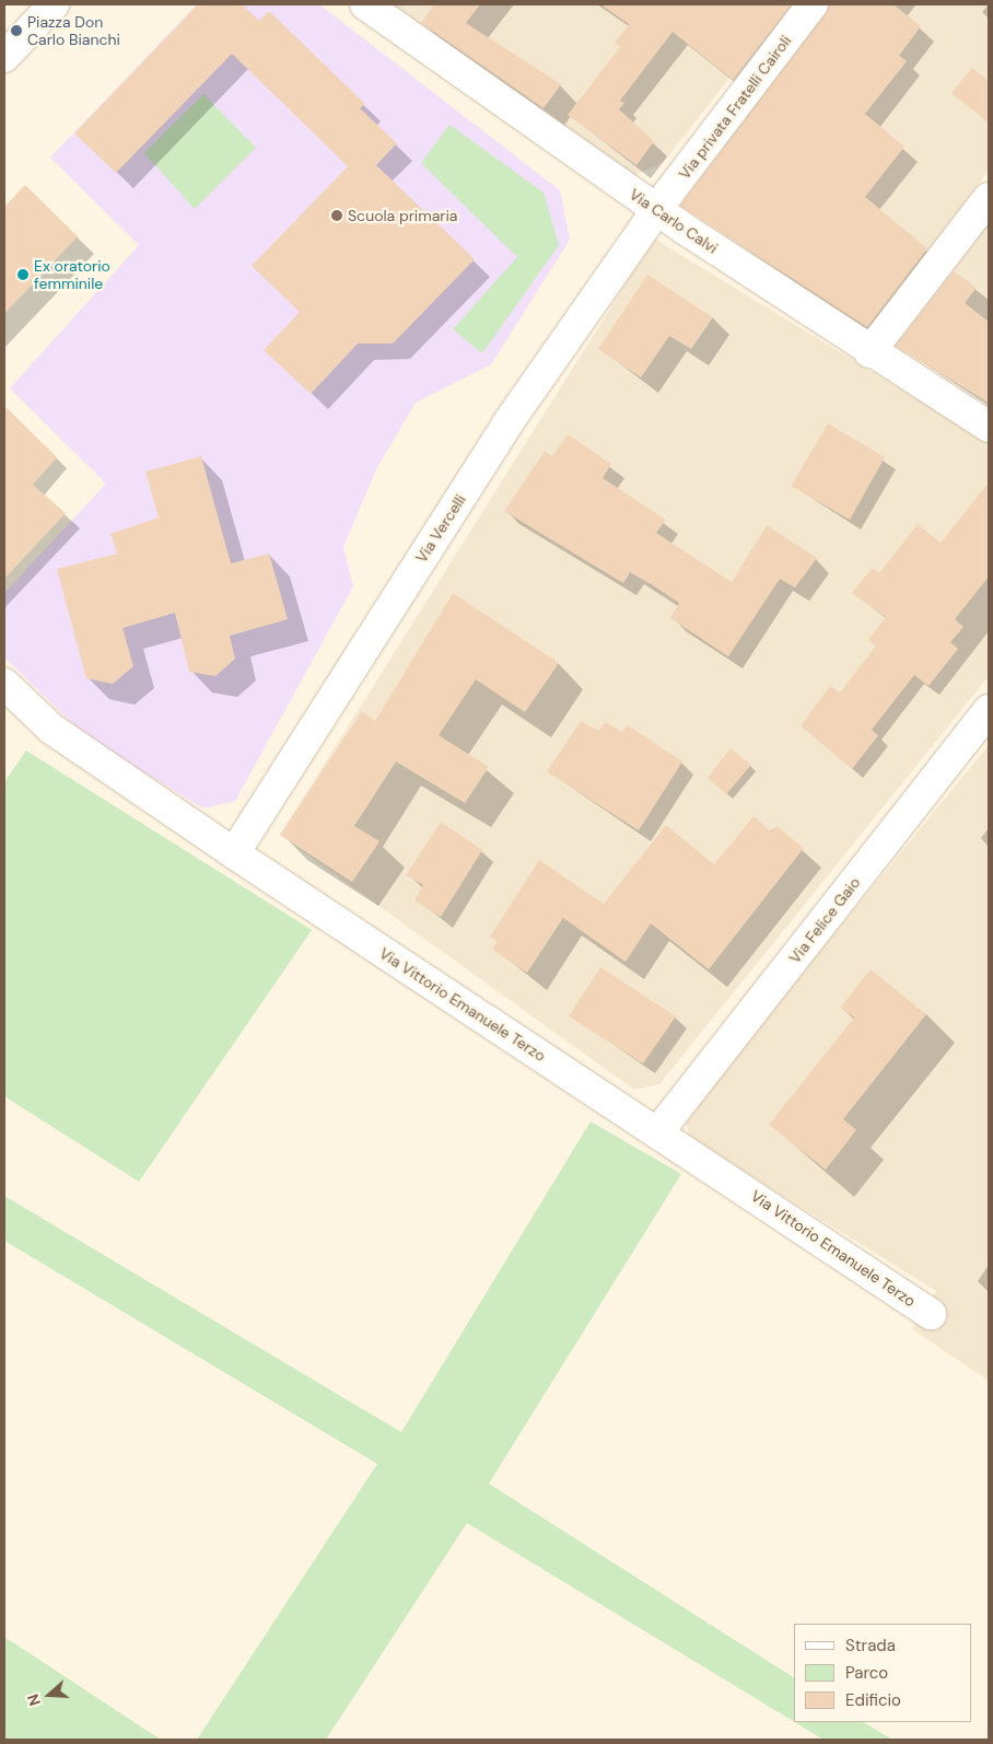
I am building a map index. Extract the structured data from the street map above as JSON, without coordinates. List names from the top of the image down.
{
  "streets": {
    "street": [
      "Via privata Fratelli Cairoli",
      "Via Carlo Calvi",
      "Via Vercelli",
      "Via Felice Gaio",
      "Via Vittorio Emanuele Terzo"
    ]
  },
  "crossings": [
    ["Via privata Fratelli Cairoli", "Via Carlo Calvi"],
    ["Via privata Fratelli Cairoli", "Via Vercelli"],
    ["Via Carlo Calvi", "Via Vercelli"],
    ["Via Vercelli", "Via Vittorio Emanuele Terzo"],
    ["Via Felice Gaio", "Via Vittorio Emanuele Terzo"]
  ],
  "places": ["Piazza Don Carlo Bianchi", "Scuola primaria", "Ex oratorio femminile"],
  "legend": ["Strada", "Parco", "Edificio"],
  "north": "left"
}
